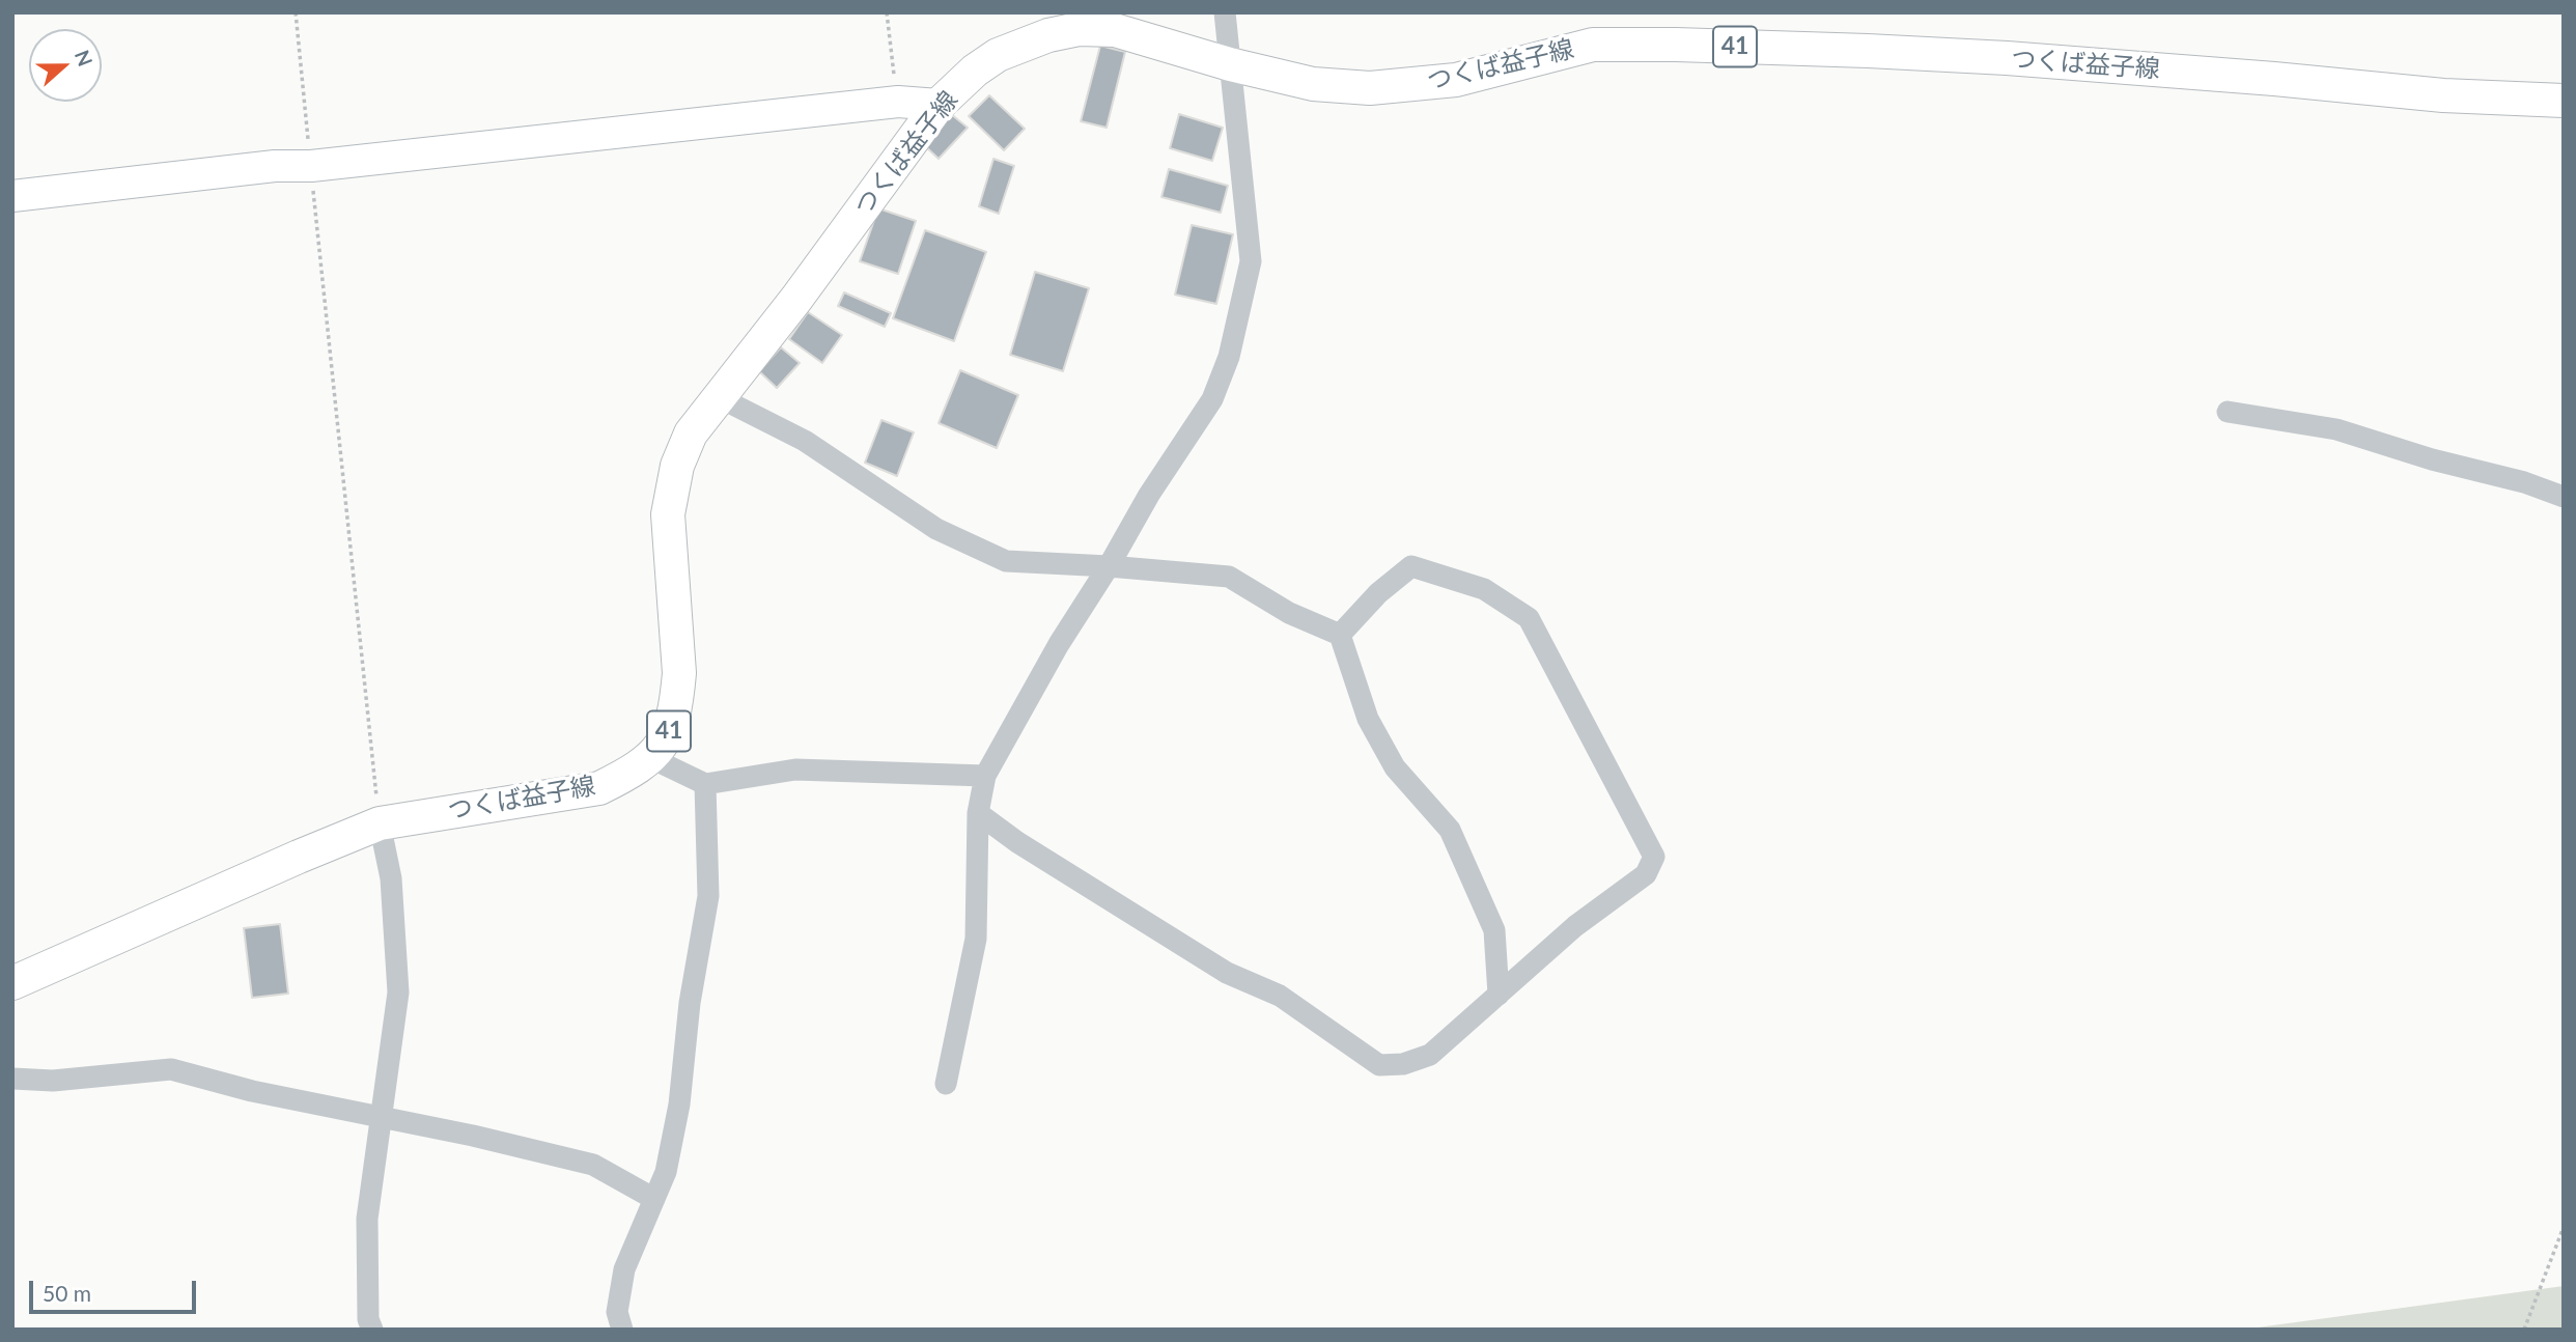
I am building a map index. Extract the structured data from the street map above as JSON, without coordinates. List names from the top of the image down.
{
  "streets": {
    "main road": ["41", "つくば益子線"]
  },
  "scale_bar": "50 m",
  "north": "right"
}
